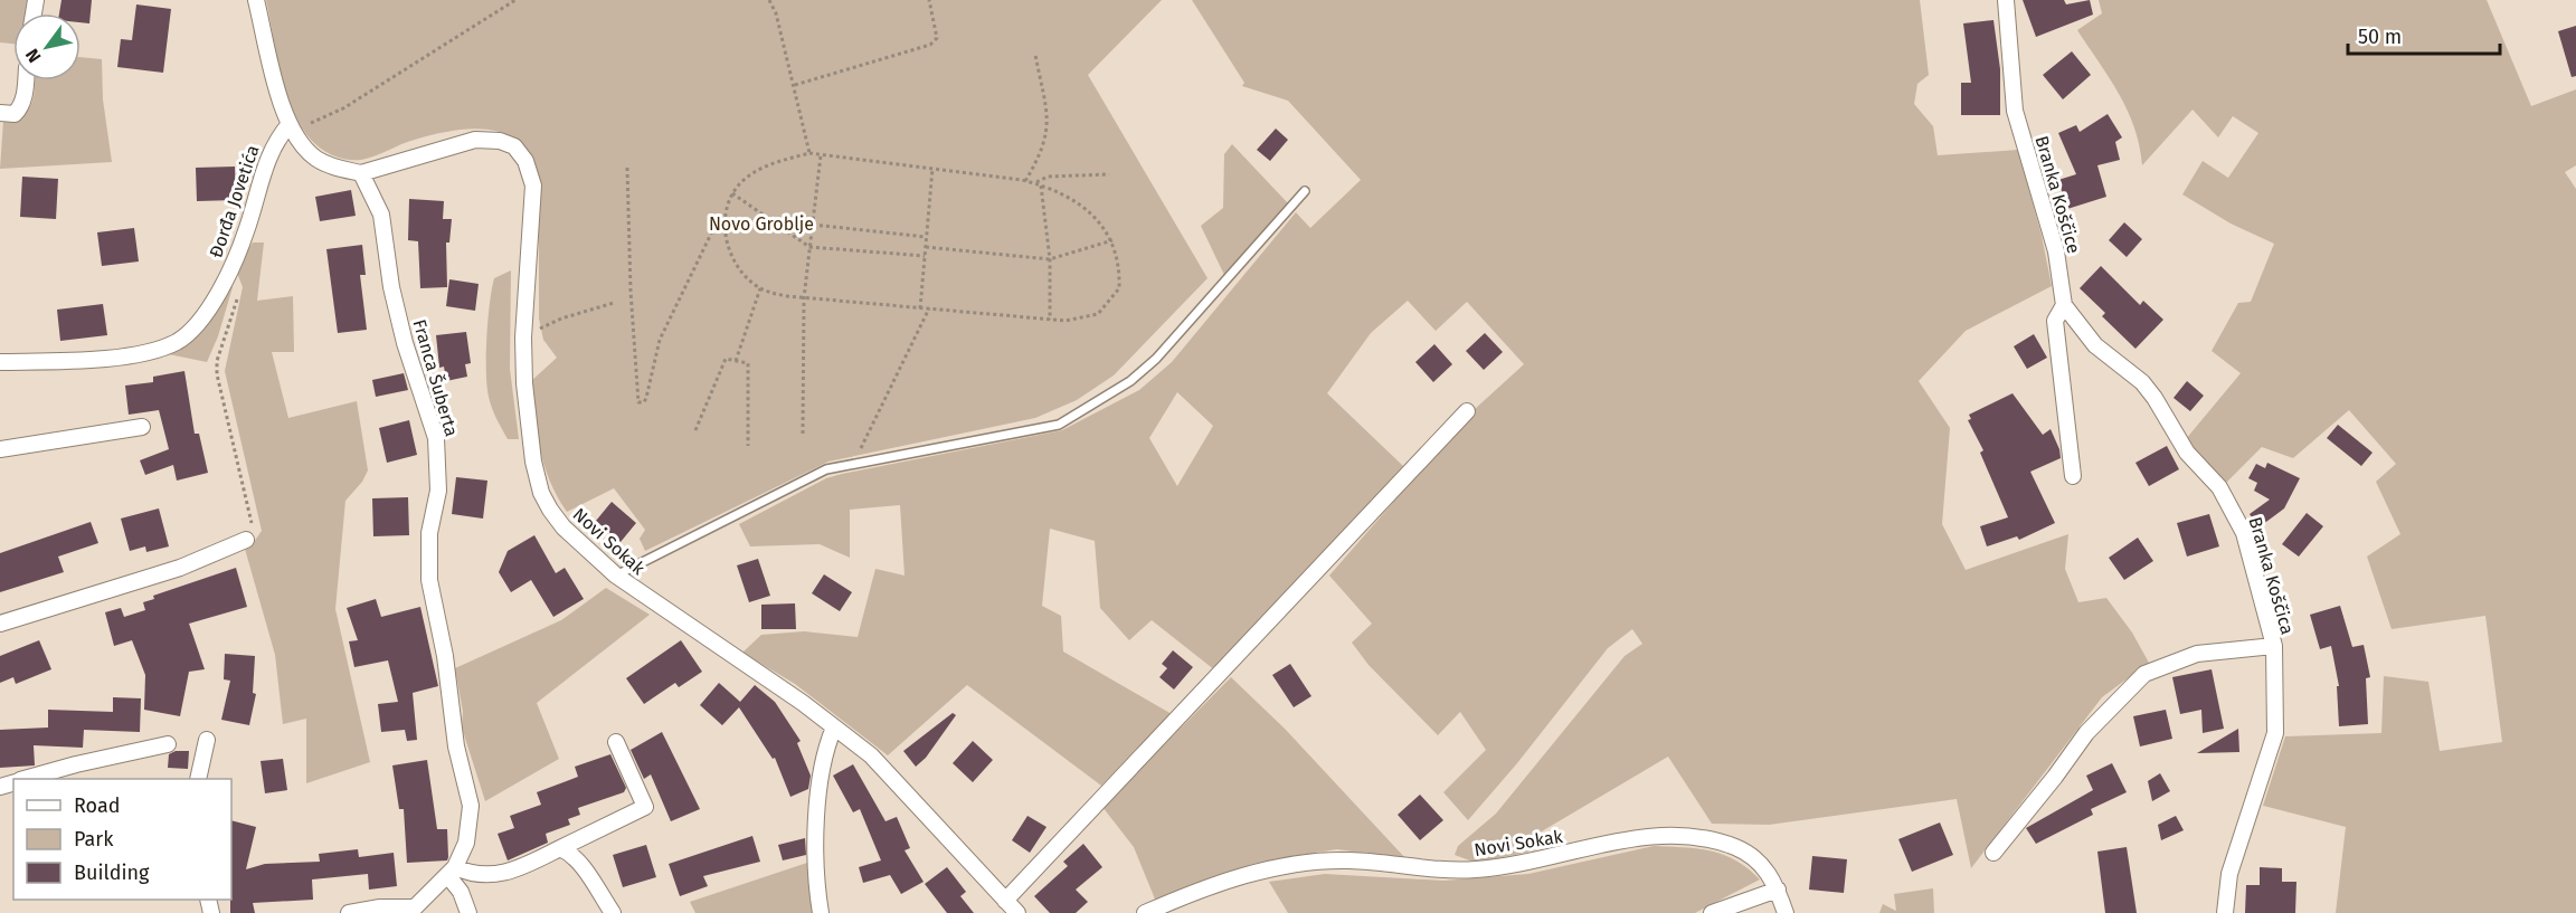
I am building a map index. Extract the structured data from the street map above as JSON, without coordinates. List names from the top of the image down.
{
  "streets": {
    "street": [
      "Branka Koščice",
      "Đorđa Jovetića",
      "Franca Šuberta",
      "Novi Sokak",
      "Branka Koščica"
    ]
  },
  "crossings": [
    ["Branka Koščice", "Branka Koščica"],
    ["Franca Šuberta", "Novi Sokak"]
  ],
  "parks": ["Novo Groblje"],
  "legend": ["Road", "Park", "Building"],
  "scale_bar": "50 m",
  "north": "bottom left"
}
